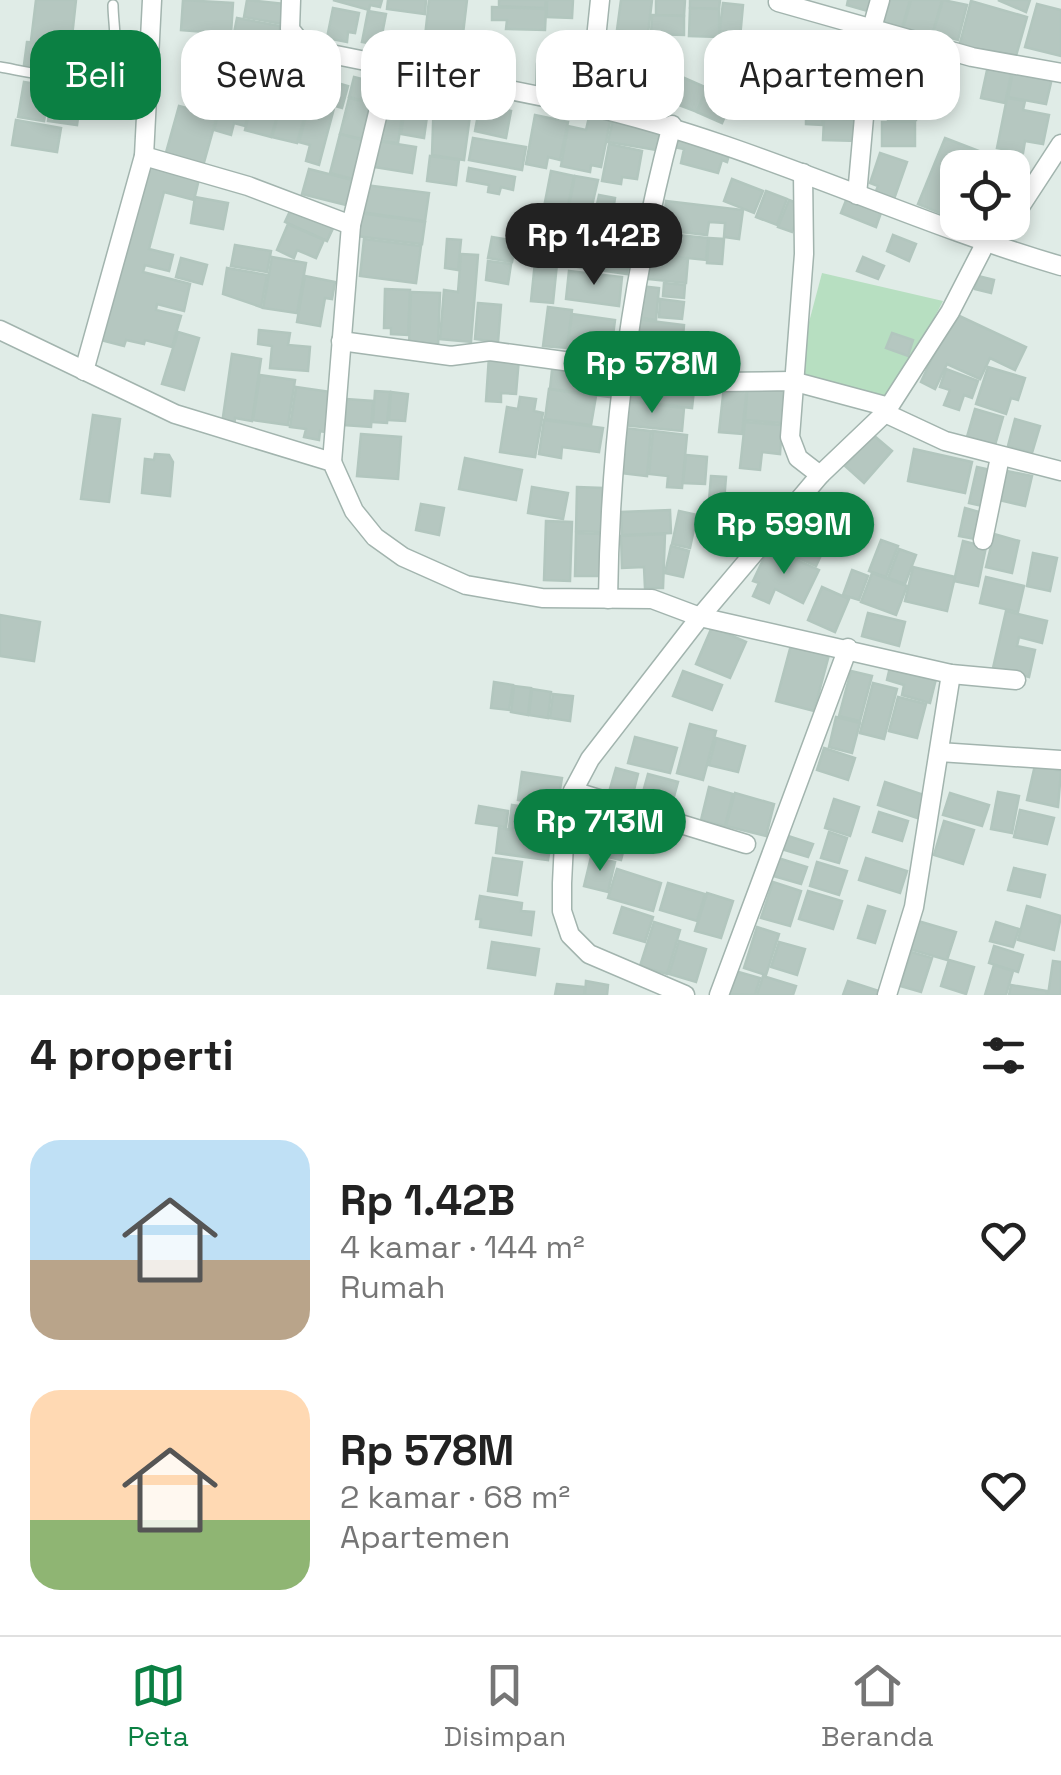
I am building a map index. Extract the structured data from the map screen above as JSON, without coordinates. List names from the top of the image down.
{
  "page": {
    "chip": [
      "Beli",
      "Sewa",
      "Filter",
      "Baru",
      "Apartemen"
    ],
    "price": [
      "Rp 1.42B",
      "Rp 578M",
      "Rp 599M",
      "Rp 713M"
    ],
    "heading": "4 properti",
    "list": [
      {
        "name": "Rp 1.42B",
        "note": "4 kamar · 144 m² · Rumah"
      },
      {
        "name": "Rp 578M",
        "note": "2 kamar · 68 m² · Apartemen"
      }
    ],
    "tabs": ["Peta", "Disimpan", "Beranda"]
  }
}
